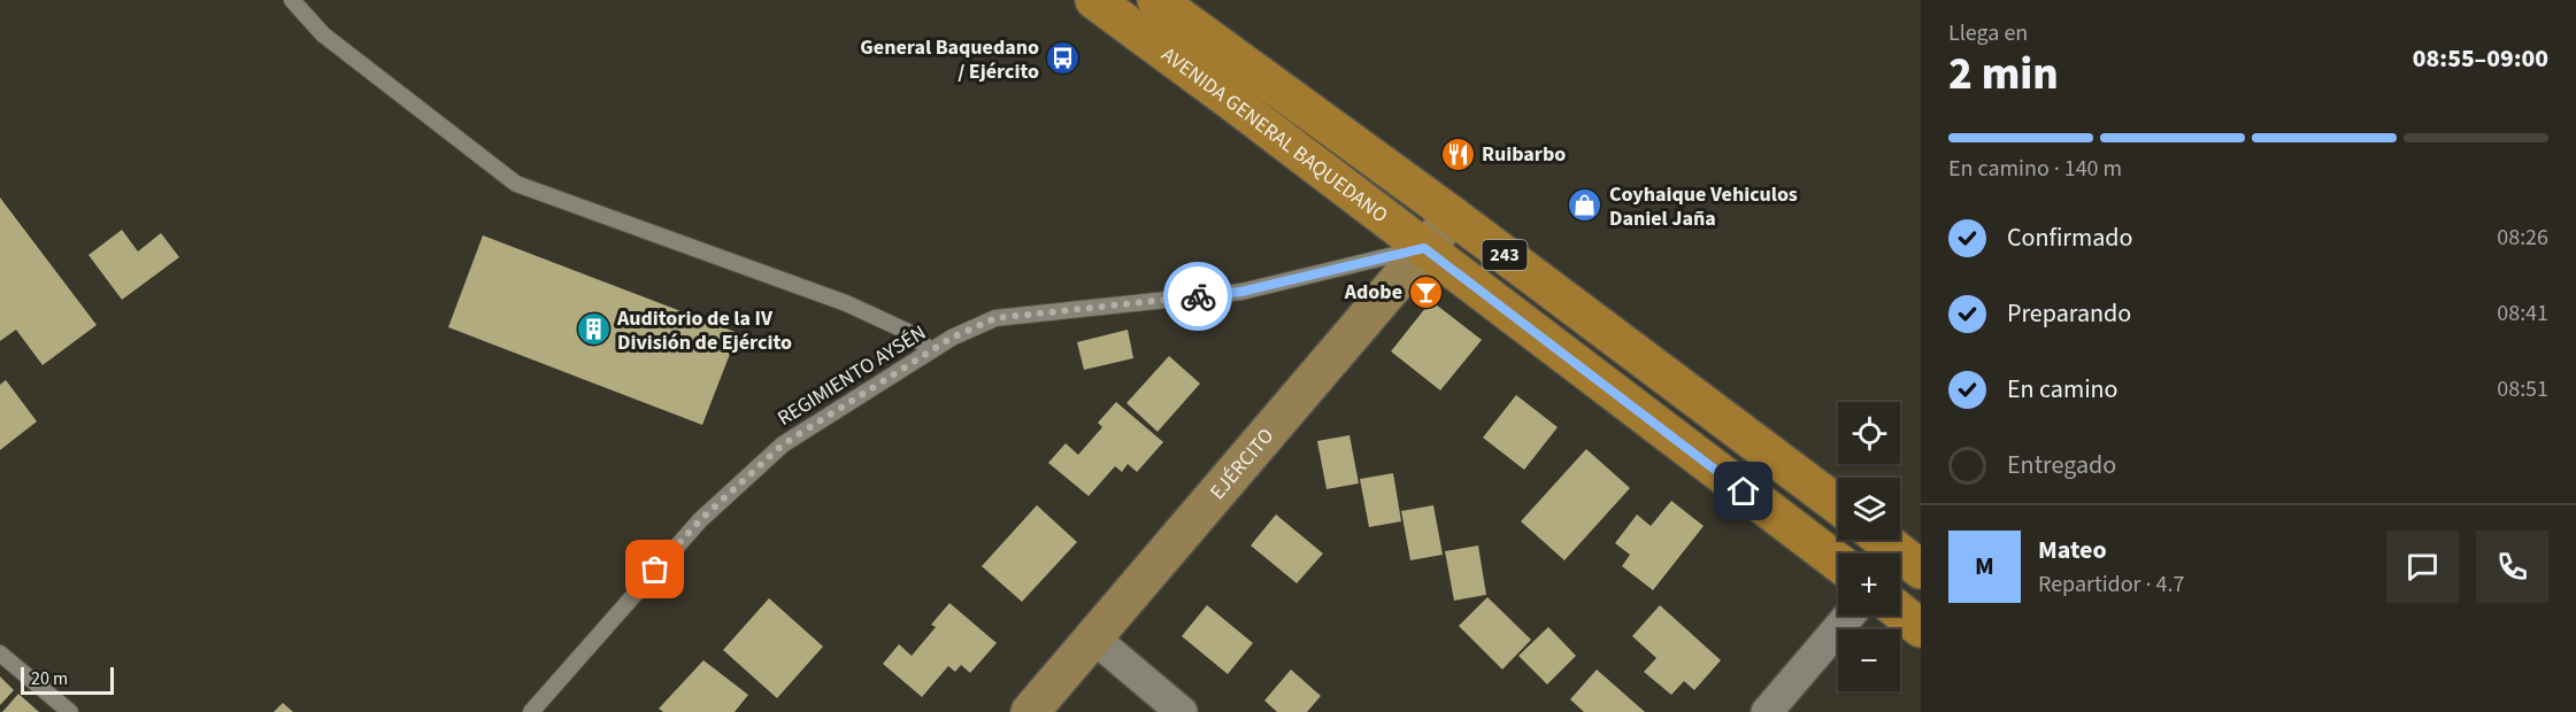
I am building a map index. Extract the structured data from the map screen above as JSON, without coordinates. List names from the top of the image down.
{
  "streets": {
    "main road": ["AVENIDA GENERAL BAQUEDANO", "243"],
    "street": ["EJÉRCITO"],
    "lane": ["REGIMIENTO AYSÉN"]
  },
  "crossings": [
    ["AVENIDA GENERAL BAQUEDANO", "REGIMIENTO AYSÉN"],
    ["AVENIDA GENERAL BAQUEDANO", "EJÉRCITO"],
    ["REGIMIENTO AYSÉN", "EJÉRCITO"]
  ],
  "places": {
    "bus stop": ["General Baquedano / Ejército"],
    "restaurant": ["Ruibarbo"],
    "shop": ["Coyhaique Vehiculos Daniel Jaña"],
    "bar": ["Adobe"],
    "building": ["Auditorio de la IV División de Ejército"]
  },
  "scale_bar": "20 m",
  "page": {
    "heading": ["2 min", "Llega en", "08:55–09:00"],
    "panel": ["Mateo", "Repartidor · 4.7"],
    "bar": "En camino · 140 m",
    "list": [
      ["Confirmado", "08:26"],
      ["Preparando", "08:41"],
      ["En camino", "08:51"],
      "Entregado"
    ],
    "map_buttons": ["+", "−"],
    "round": "M",
    "scale": "20 m"
  }
}
